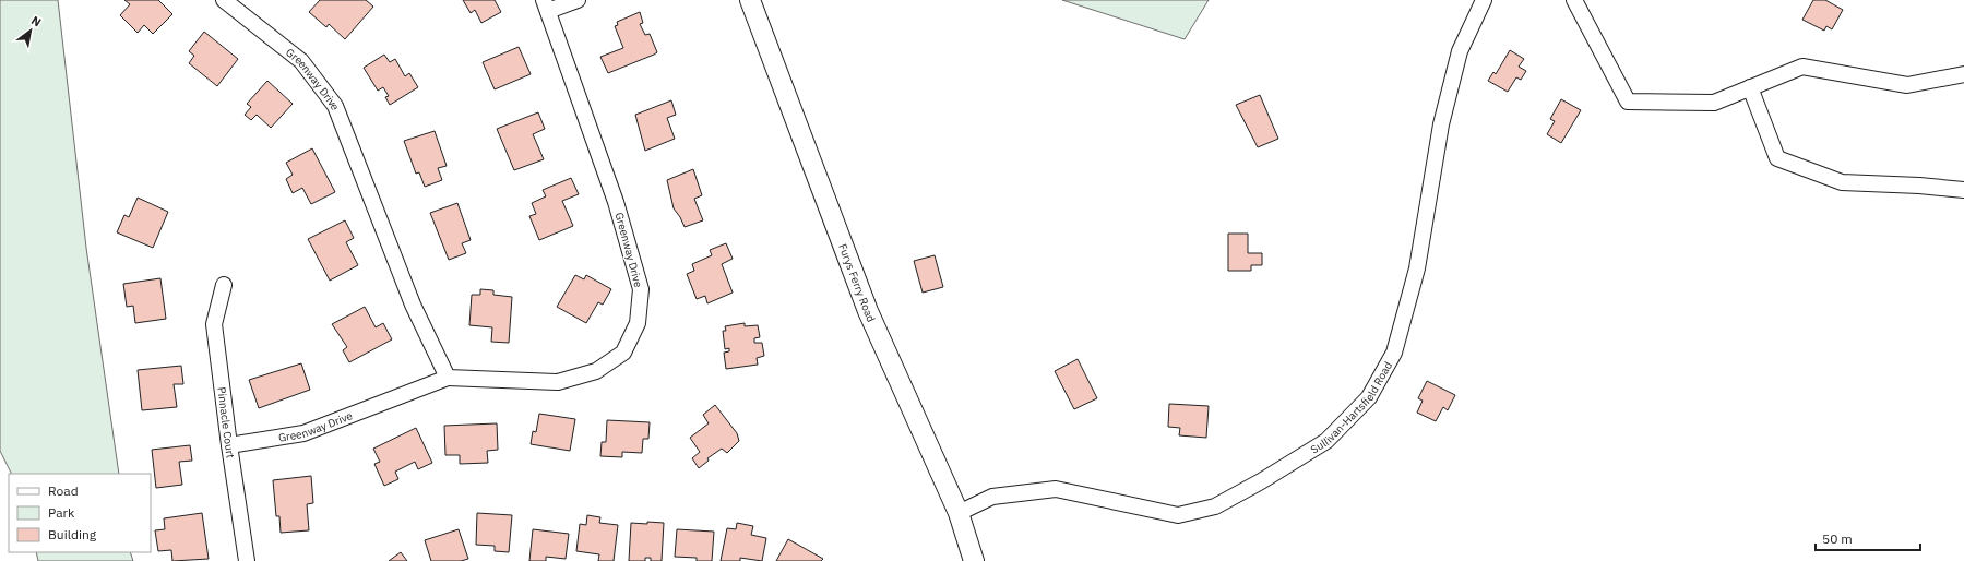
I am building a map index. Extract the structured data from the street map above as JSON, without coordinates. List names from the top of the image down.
{
  "streets": {
    "main road": ["Furys Ferry Road"],
    "street": ["Greenway Drive", "Sullivan-Hartsfield Road", "Pinnacle Court"]
  },
  "crossings": [
    ["Greenway Drive", "Pinnacle Court"],
    ["Furys Ferry Road", "Sullivan-Hartsfield Road"]
  ],
  "legend": ["Road", "Park", "Building"],
  "scale_bar": "50 m",
  "north": "top right"
}
